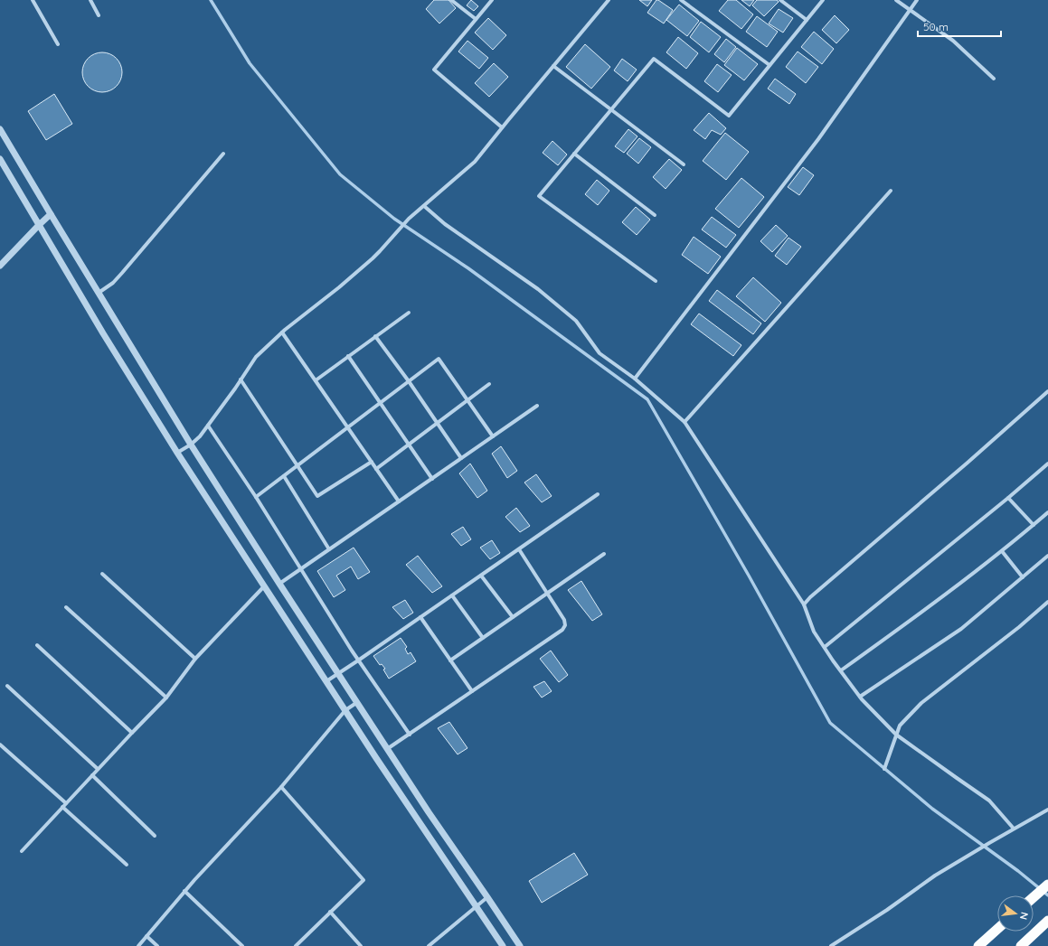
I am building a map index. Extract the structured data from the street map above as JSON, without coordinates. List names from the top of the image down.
{
  "scale_bar": "50 m",
  "north": "right"
}
